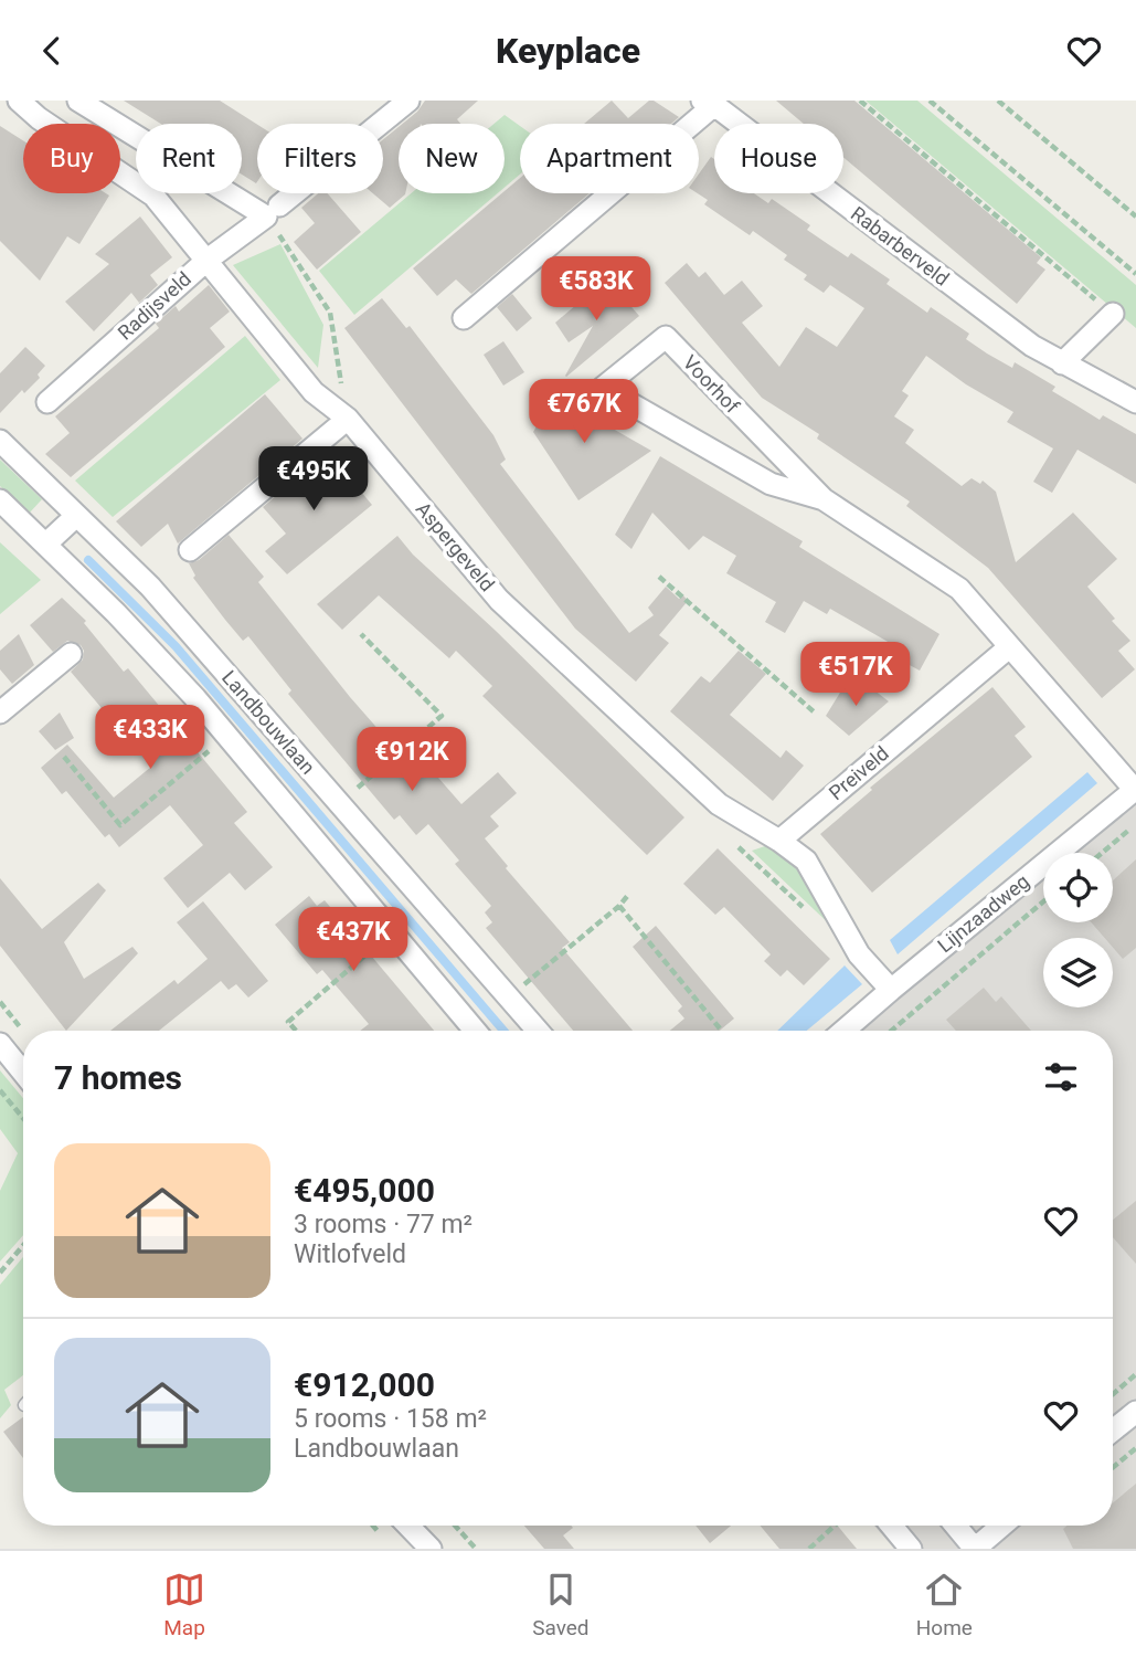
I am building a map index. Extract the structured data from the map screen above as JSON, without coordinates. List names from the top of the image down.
{
  "streets": {
    "street": [
      "Rabarberveld",
      "Radijsveld",
      "Voorhof",
      "Aspergeveld",
      "Landbouwlaan",
      "Preiveld",
      "Lijnzaadweg"
    ]
  },
  "crossings": [
    ["Radijsveld", "Aspergeveld"],
    ["Voorhof", "Preiveld"],
    ["Voorhof", "Lijnzaadweg"],
    ["Aspergeveld", "Preiveld"],
    ["Aspergeveld", "Lijnzaadweg"]
  ],
  "page": {
    "header": "Keyplace",
    "chip": [
      "Buy",
      "Rent",
      "Filters",
      "New",
      "Apartment",
      "House"
    ],
    "price": [
      "€583K",
      "€767K",
      "€495K",
      "€517K",
      "€433K",
      "€912K",
      "€437K"
    ],
    "heading": "7 homes",
    "list": [
      {
        "name": "€495,000",
        "note": "3 rooms · 77 m² · Witlofveld"
      },
      {
        "name": "€912,000",
        "note": "5 rooms · 158 m² · Landbouwlaan"
      }
    ],
    "tabs": ["Map", "Saved", "Home"]
  }
}
